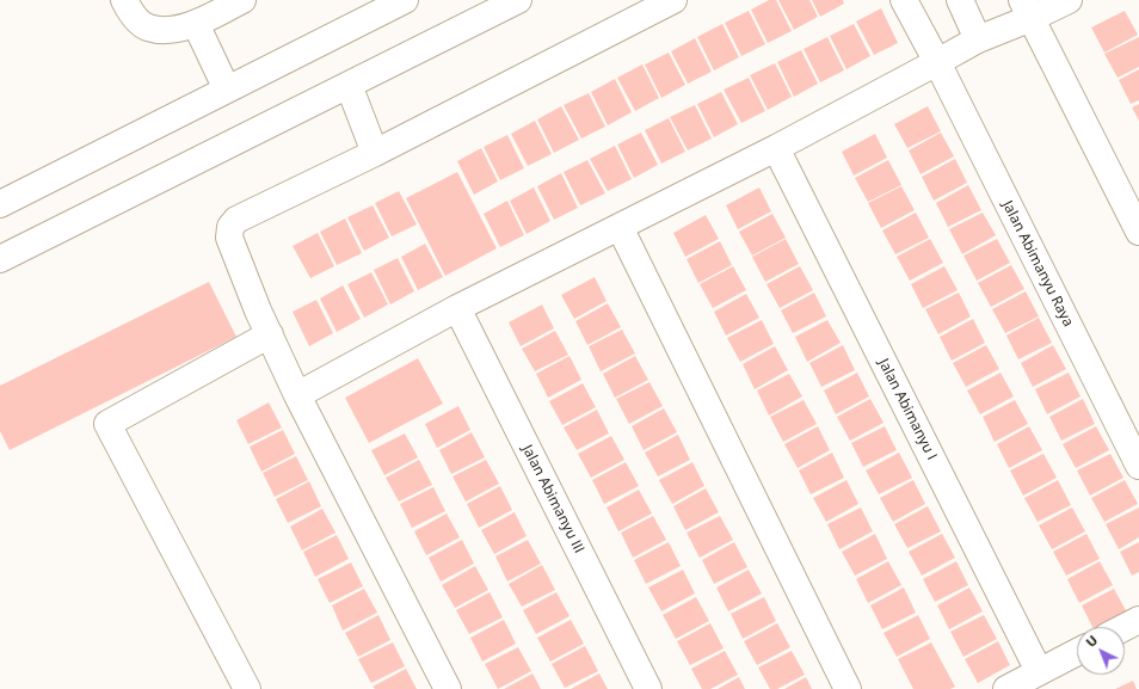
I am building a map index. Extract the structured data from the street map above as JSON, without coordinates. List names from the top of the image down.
{
  "streets": {
    "street": ["Jalan Abimanyu Raya", "Jalan Abimanyu I", "Jalan Abimanyu III"]
  },
  "north": "top left"
}
